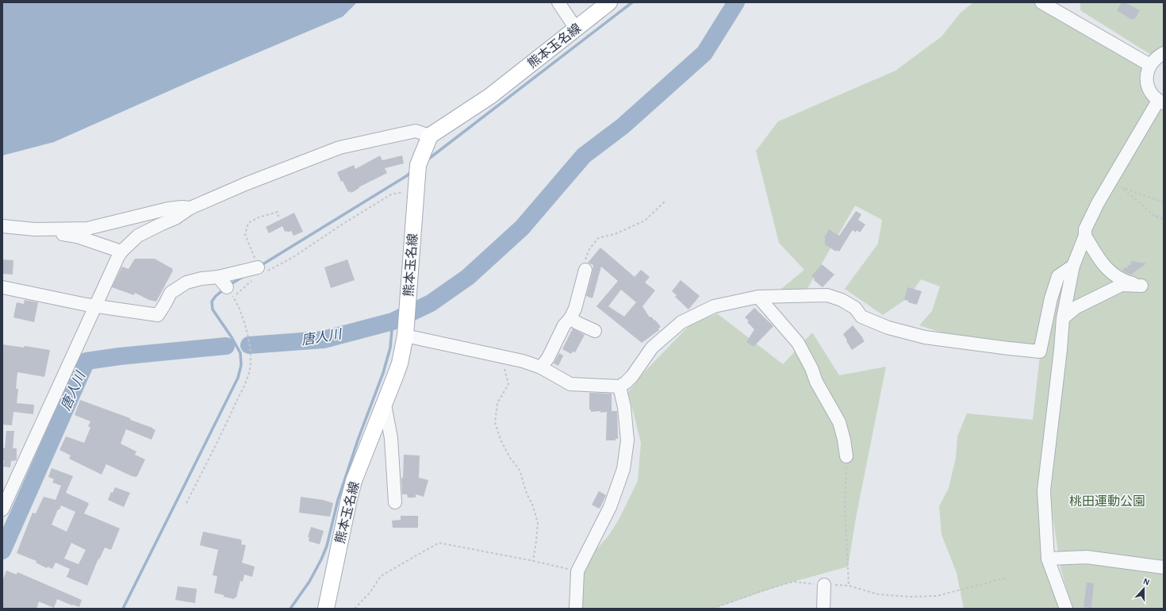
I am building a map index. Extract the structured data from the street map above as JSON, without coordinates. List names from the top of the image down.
{
  "streets": {
    "main road": ["熊本玉名線"]
  },
  "water": ["唐人川"],
  "parks": ["桃田運動公園"],
  "north": "top"
}
